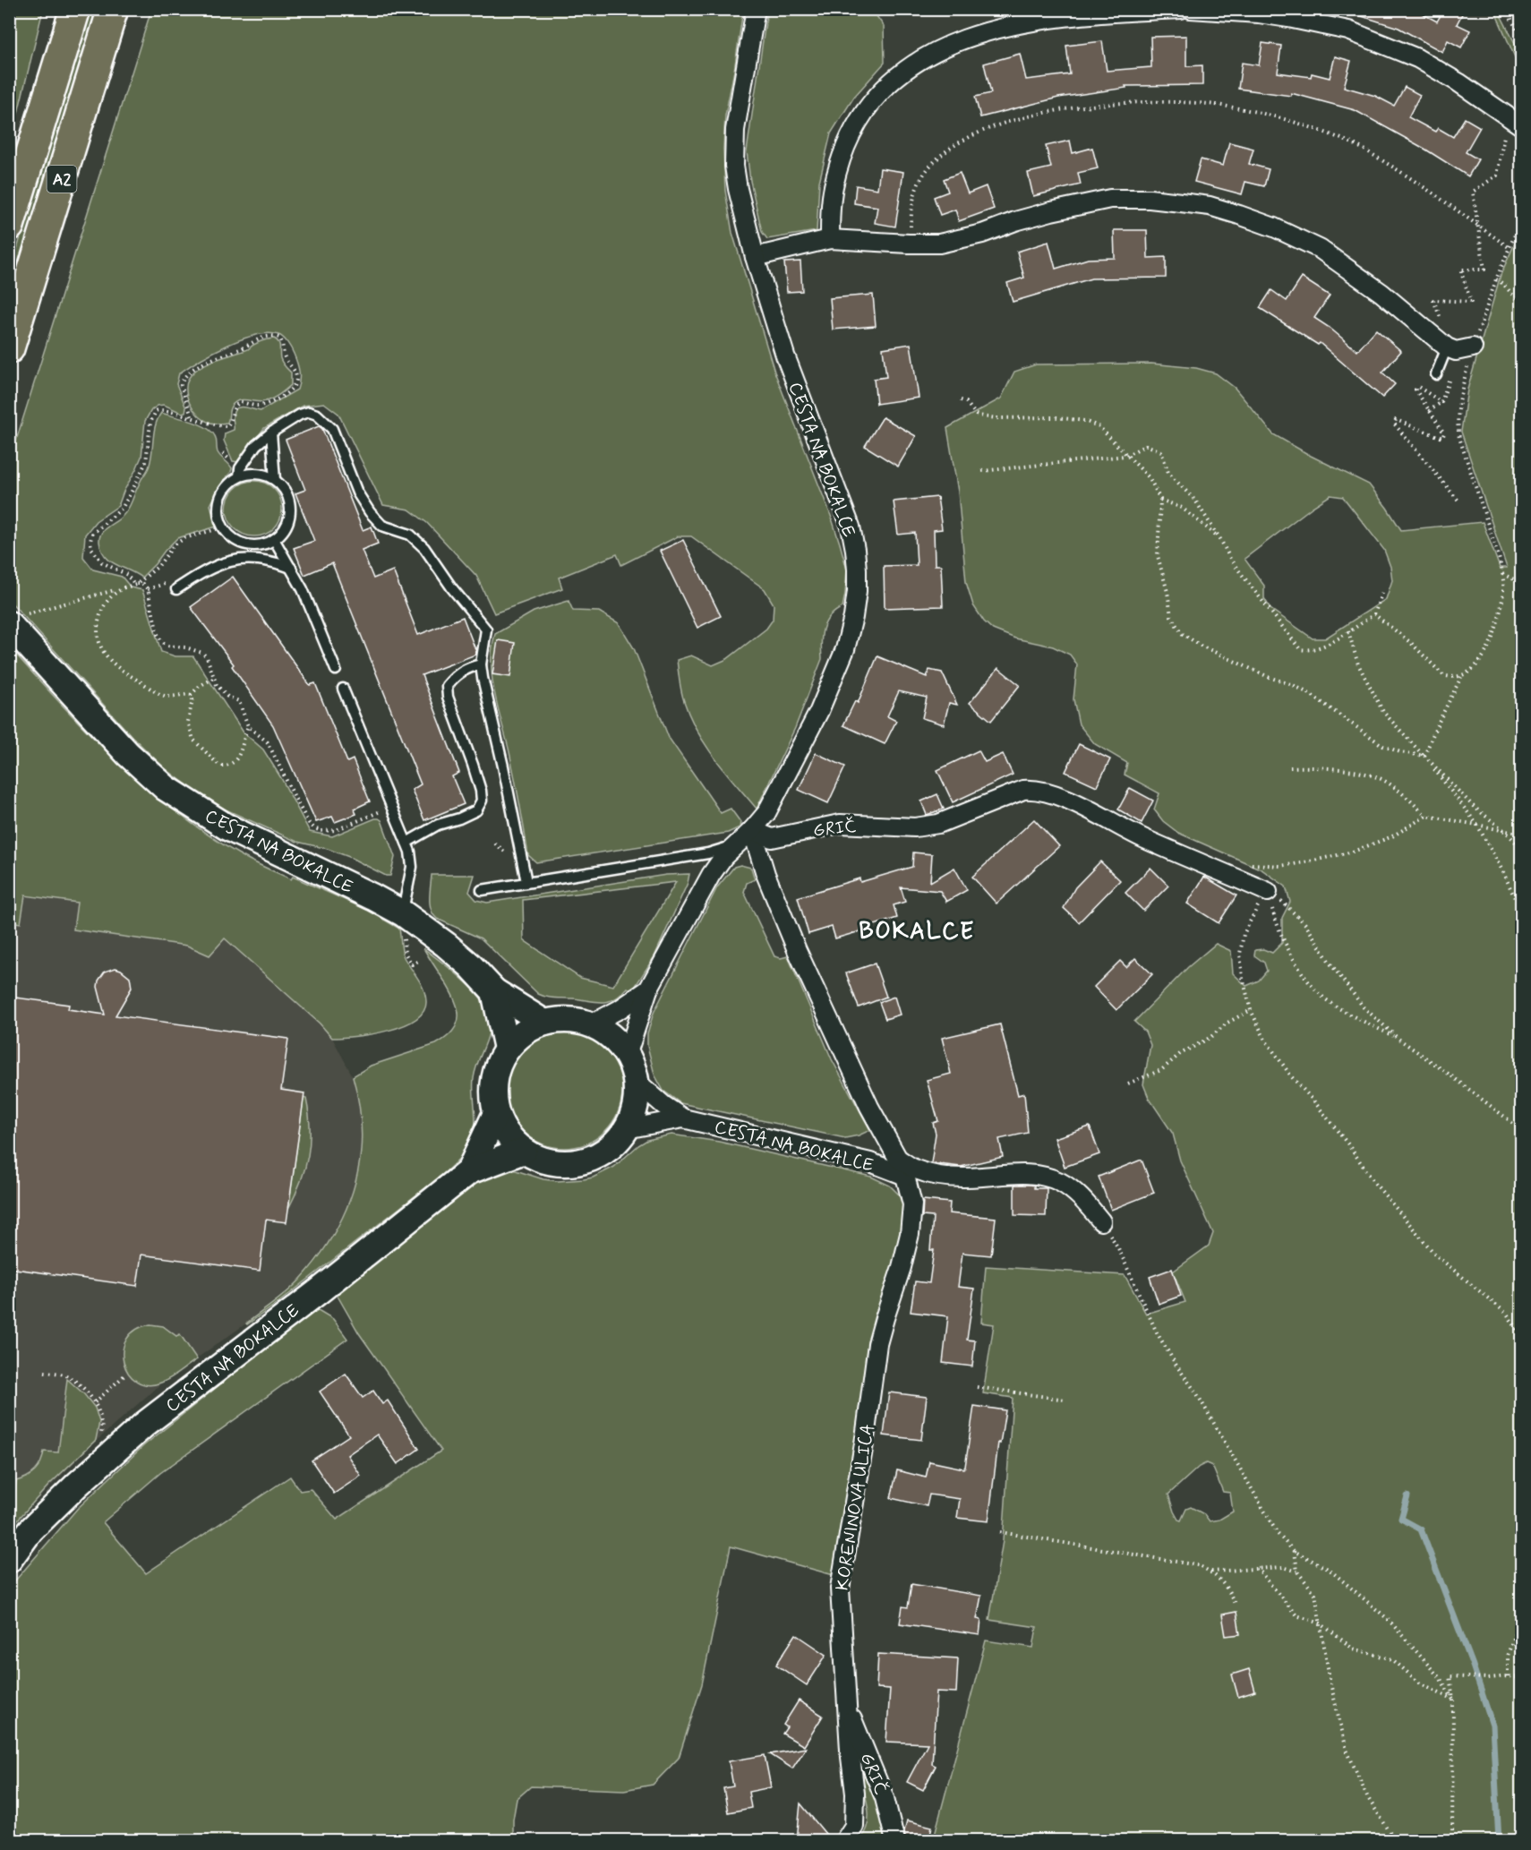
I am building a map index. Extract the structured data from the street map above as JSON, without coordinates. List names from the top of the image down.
{
  "streets": {
    "highway": ["A2"],
    "street": ["CESTA NA BOKALCE", "GRIČ", "KORENINOVA ULICA"]
  },
  "crossings": [
    ["CESTA NA BOKALCE", "GRIČ"],
    ["CESTA NA BOKALCE", "KORENINOVA ULICA"],
    ["GRIČ", "KORENINOVA ULICA"]
  ],
  "districts": ["BOKALCE"]
}
